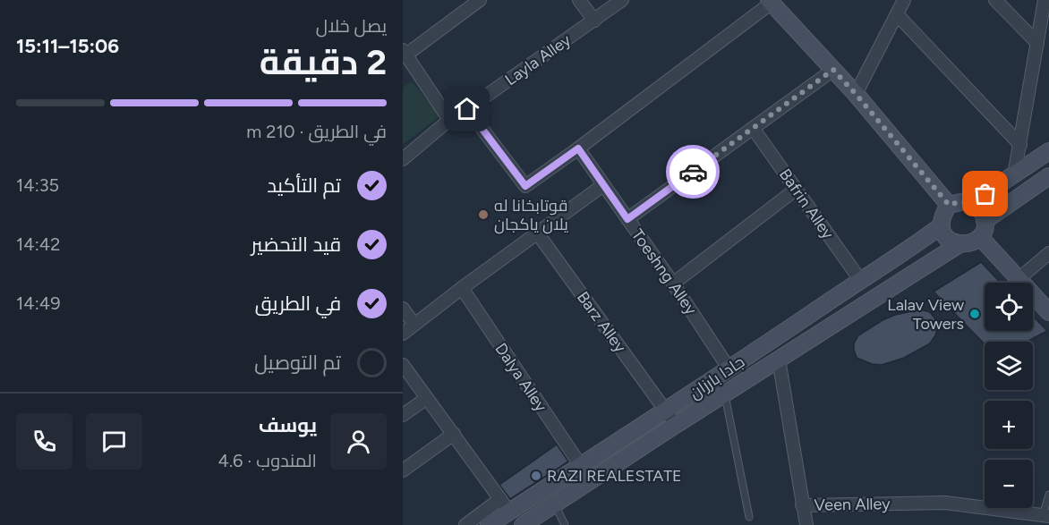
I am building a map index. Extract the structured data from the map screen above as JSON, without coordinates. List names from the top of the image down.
{
  "streets": {
    "main road": ["جادا بارزان"],
    "street": [
      "Layla Alley",
      "Bafrin Alley",
      "Toeshng Alley",
      "Barz Alley",
      "Dalya Alley",
      "Veen Alley"
    ]
  },
  "crossings": [
    ["Bafrin Alley", "جادا بارزان"],
    ["Toeshng Alley", "جادا بارزان"],
    ["Barz Alley", "جادا بارزان"],
    ["Dalya Alley", "جادا بارزان"],
    ["جادا بارزان", "Veen Alley"]
  ],
  "places": ["قوتابخانا له يلان ياكجان", "Lalav View Towers", "RAZI REALESTATE"],
  "page": {
    "heading": ["2 دقيقة", "يصل خلال", "15:06–15:11"],
    "panel": ["يوسف", "المندوب · 4.6"],
    "bar": "في الطريق · 210 m",
    "list": [
      ["تم التأكيد", "14:35"],
      ["قيد التحضير", "14:42"],
      ["في الطريق", "14:49"],
      "تم التوصيل"
    ],
    "map_buttons": ["+", "−"]
  }
}
